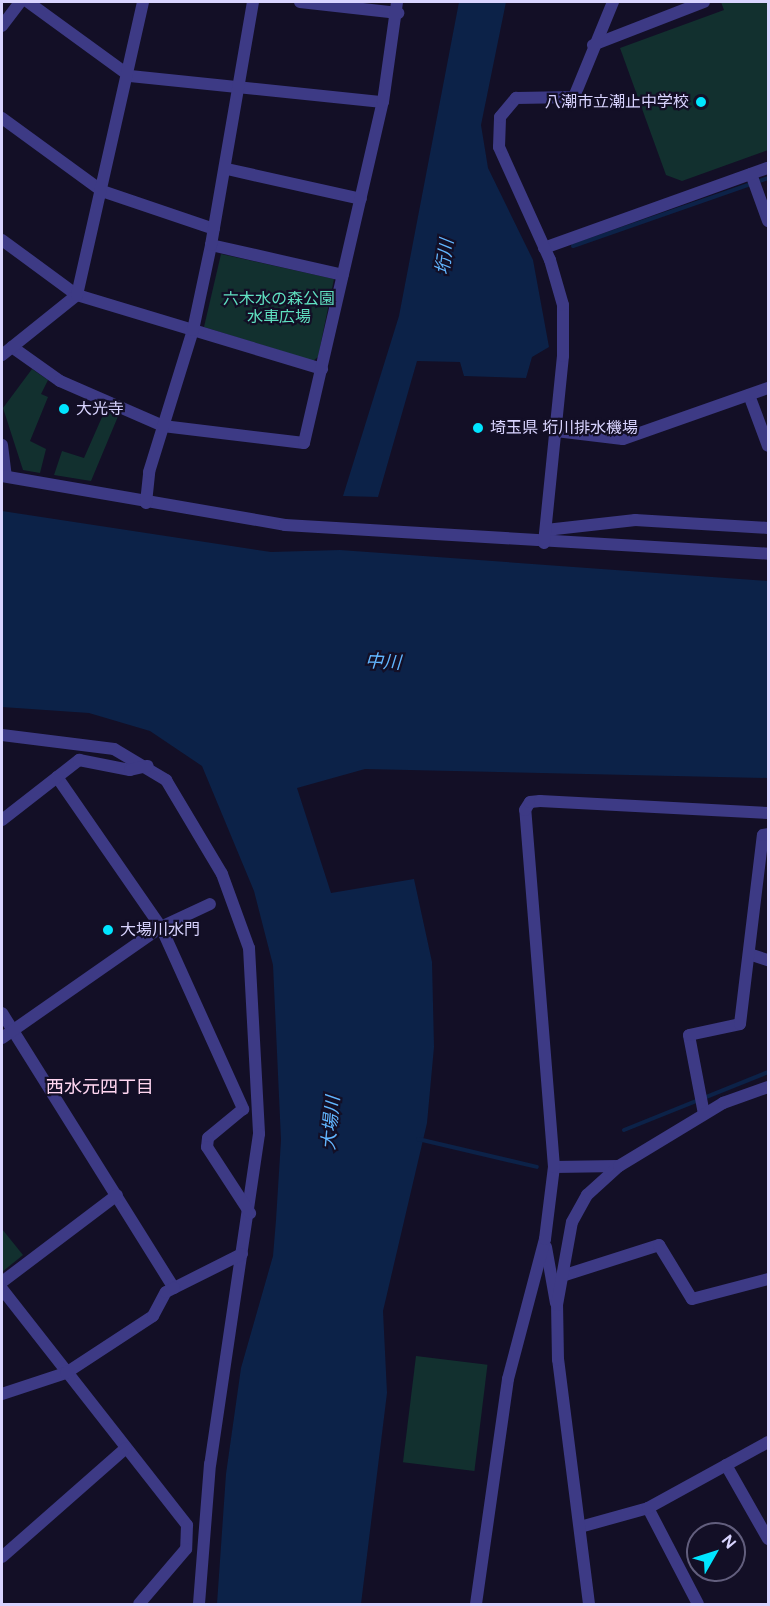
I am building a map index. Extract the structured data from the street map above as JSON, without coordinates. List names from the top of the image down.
{
  "districts": ["西水元四丁目"],
  "water": ["垳川", "中川", "大場川"],
  "parks": ["六木水の森公園 水車広場"],
  "places": [
    "八潮市立潮止中学校",
    "大光寺",
    "埼玉県 垳川排水機場",
    "大場川水門"
  ],
  "north": "top right"
}
